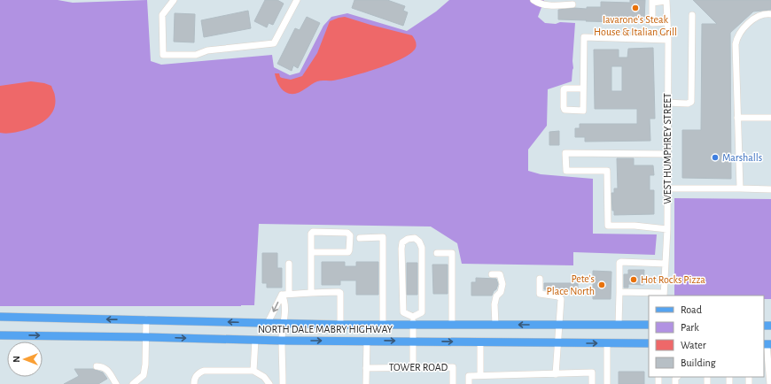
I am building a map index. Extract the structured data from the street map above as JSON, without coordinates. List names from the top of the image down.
{
  "streets": {
    "main road": ["NORTH DALE MABRY HIGHWAY"],
    "street": ["WEST HUMPHREY STREET", "TOWER ROAD"]
  },
  "places": [
    "Iavarone's Steak House & Italian Grill",
    "Marshalls",
    "Hot Rocks Pizza",
    "Pete's Place North"
  ],
  "legend": [
    "Road",
    "Park",
    "Water",
    "Building"
  ],
  "north": "left"
}
